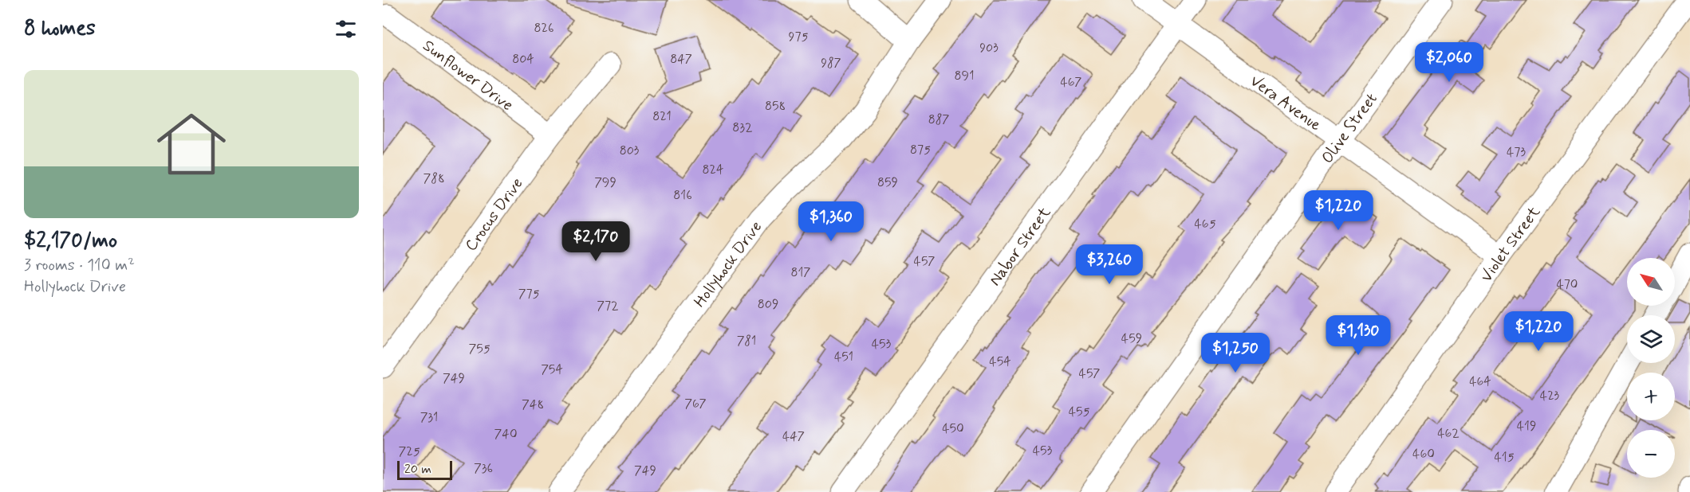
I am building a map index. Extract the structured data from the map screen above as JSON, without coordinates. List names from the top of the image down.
{
  "streets": {
    "street": [
      "Sunflower Drive",
      "Vera Avenue",
      "Olive Street",
      "Crocus Drive",
      "Violet Street",
      "Nabor Street",
      "Hollyhock Drive"
    ]
  },
  "crossings": [
    ["Sunflower Drive", "Crocus Drive"],
    ["Vera Avenue", "Olive Street"],
    ["Vera Avenue", "Violet Street"],
    ["Vera Avenue", "Nabor Street"]
  ],
  "house_numbers": [
    "826",
    "975",
    "903",
    "804",
    "847",
    "987",
    "891",
    "467",
    "858",
    "821",
    "887",
    "832",
    "875",
    "803",
    "473",
    "824",
    "788",
    "799",
    "859",
    "816",
    "465",
    "457",
    "817",
    "470",
    "775",
    "809",
    "772",
    "459",
    "781",
    "453",
    "755",
    "451",
    "454",
    "754",
    "457",
    "749",
    "464",
    "423",
    "767",
    "748",
    "455",
    "731",
    "419",
    "450",
    "462",
    "740",
    "447",
    "453",
    "725",
    "460",
    "415",
    "736",
    "749"
  ],
  "scale_bar": "20 m",
  "north": "top left",
  "page": {
    "heading": "8 homes",
    "price": [
      "$2,060",
      "$1,220",
      "$1,360",
      "$2,170",
      "$3,260",
      "$1,220",
      "$1,130",
      "$1,250"
    ],
    "list": [
      {
        "name": "$2,170/mo",
        "note": "3 rooms · 110 m² · Hollyhock Drive"
      }
    ],
    "map_buttons": ["+", "−"],
    "scale": "20 m"
  }
}
